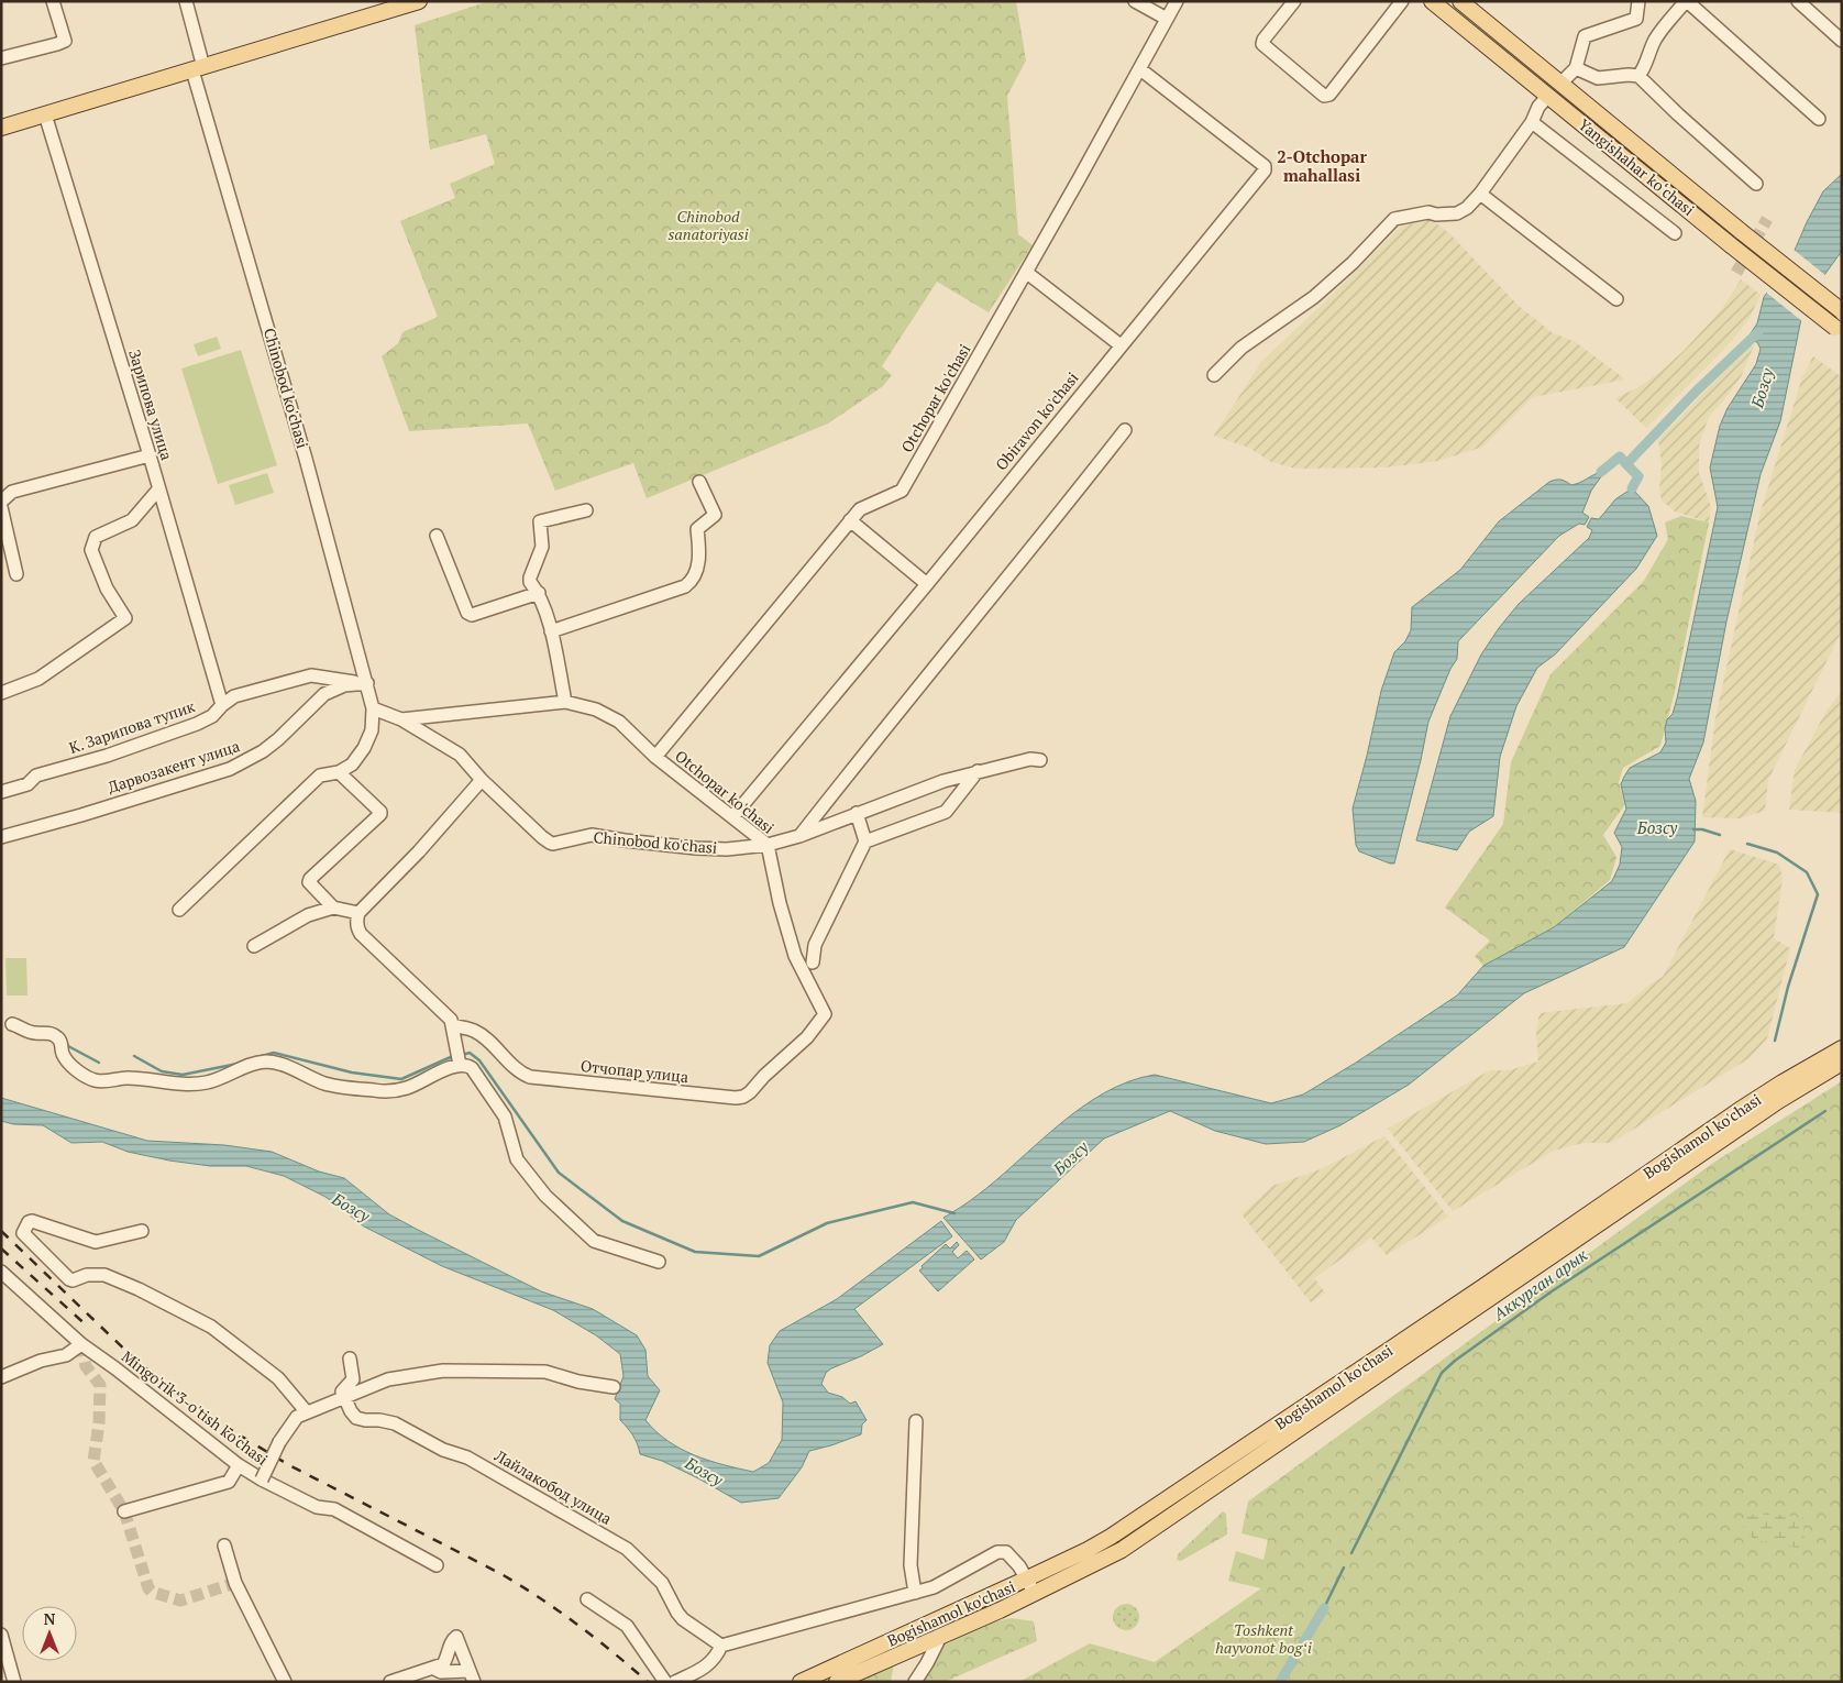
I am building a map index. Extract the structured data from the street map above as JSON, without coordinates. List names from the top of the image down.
{
  "streets": {
    "main road": ["Yangishahar ko‘chasi", "Bogishamol ko'chasi"],
    "street": [
      "Chinobod ko'chasi",
      "Otchopar ko'chasi",
      "Зарипова улица",
      "Obiravon ko'chasi",
      "К. Зарипова тупик",
      "Дарвозакент улица",
      "Отчопар улица",
      "Mingo'rik 3-o'tish ko'chasi",
      "Лайлакобод улица"
    ]
  },
  "crossings": [
    ["Chinobod ko'chasi", "Otchopar ko'chasi"],
    ["Chinobod ko'chasi", "К. Зарипова тупик"],
    ["Chinobod ko'chasi", "Дарвозакент улица"],
    ["Otchopar ko'chasi", "Obiravon ko'chasi"],
    ["Otchopar ko'chasi", "Отчопар улица"],
    ["Зарипова улица", "К. Зарипова тупик"],
    ["К. Зарипова тупик", "Дарвозакент улица"]
  ],
  "districts": ["2-Otchopar mahallasi"],
  "water": ["Бозсу", "Аккурган арык"],
  "parks": ["Chinobod sanatoriyasi", "Toshkent hayvonot bogʻi"],
  "north": "top"
}
